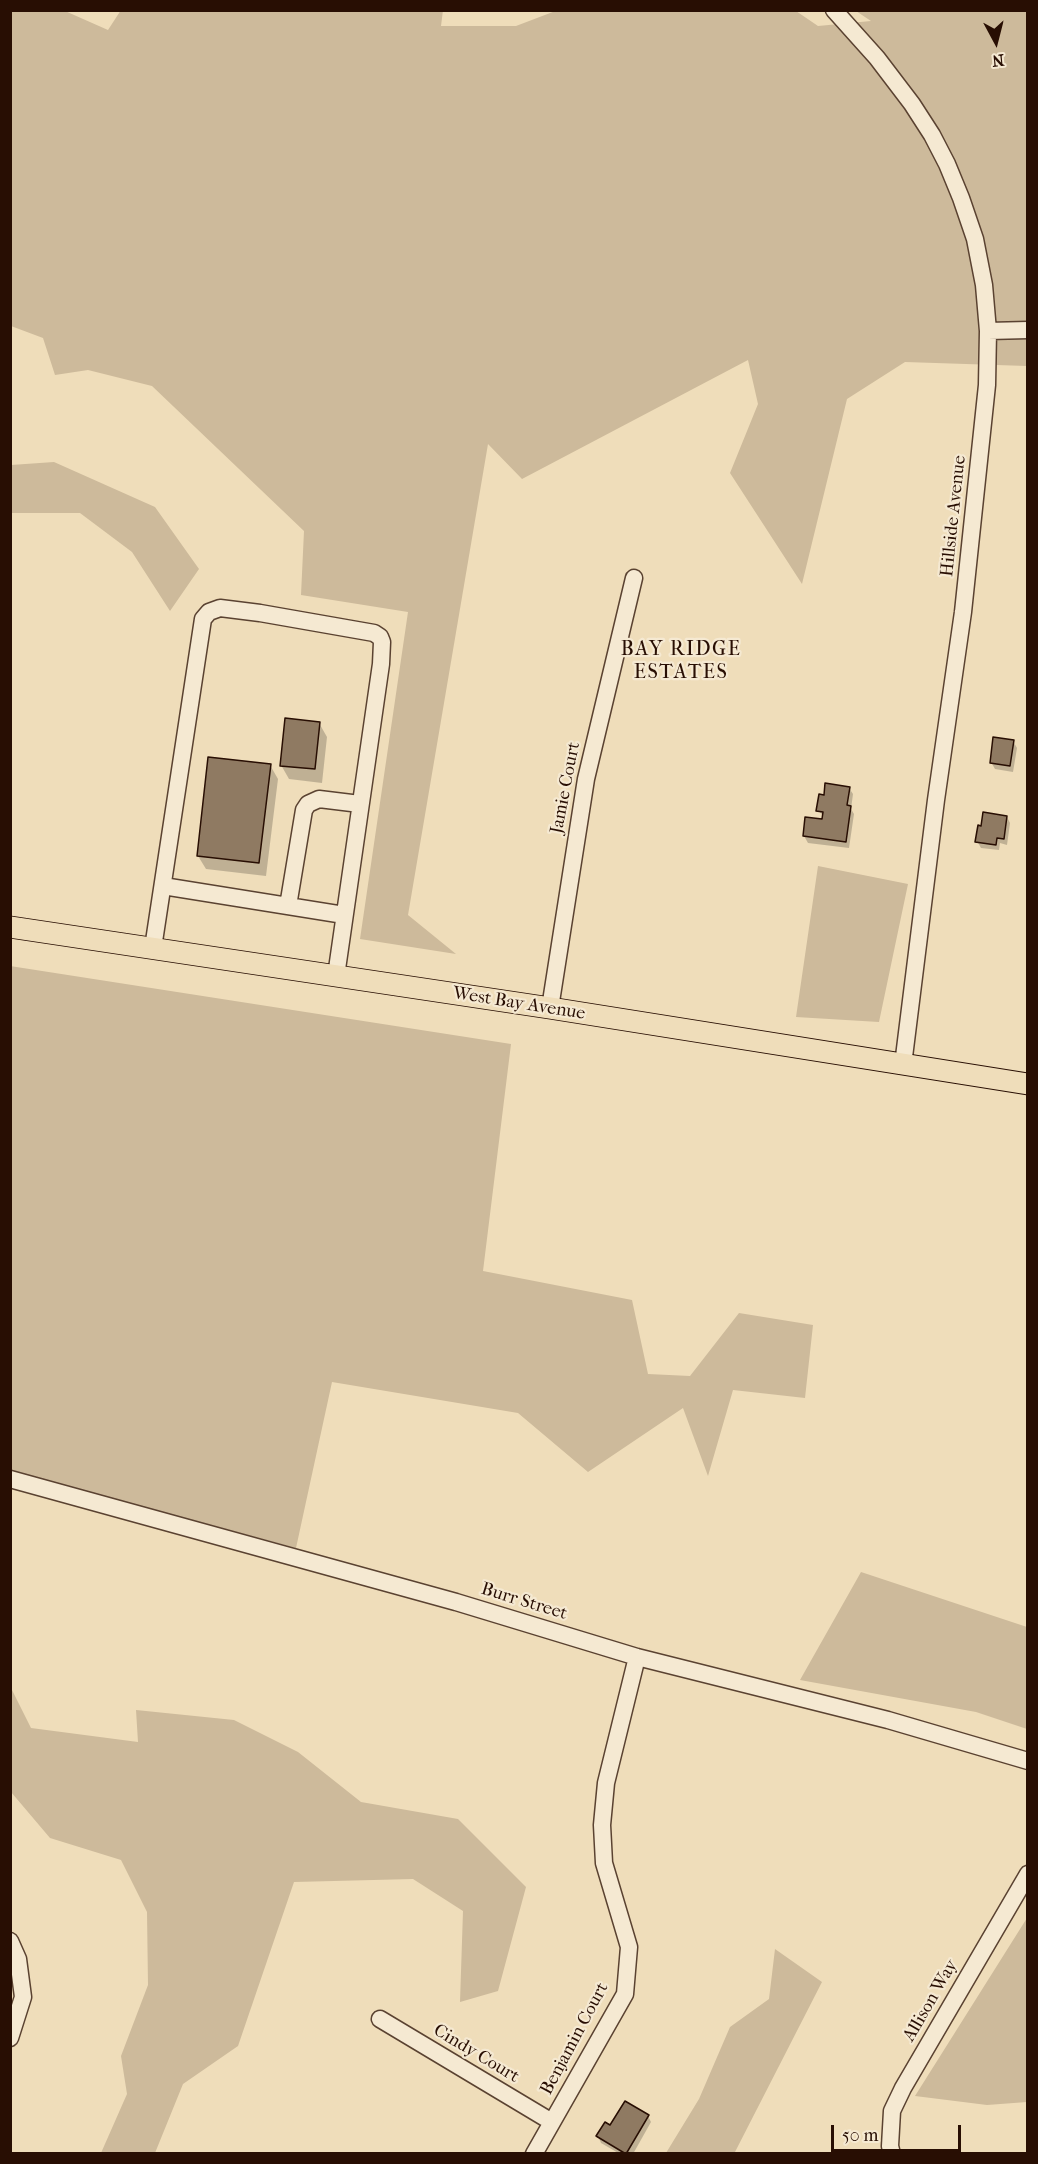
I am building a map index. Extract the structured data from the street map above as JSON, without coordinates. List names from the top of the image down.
{
  "streets": {
    "main road": ["West Bay Avenue"],
    "street": [
      "Hillside Avenue",
      "Jamie Court",
      "Burr Street",
      "Allison Way",
      "Benjamin Court",
      "Cindy Court"
    ]
  },
  "crossings": [
    ["Hillside Avenue", "West Bay Avenue"],
    ["Jamie Court", "West Bay Avenue"],
    ["Burr Street", "Benjamin Court"],
    ["Benjamin Court", "Cindy Court"]
  ],
  "districts": ["BAY RIDGE ESTATES"],
  "scale_bar": "50 m",
  "north": "bottom"
}
